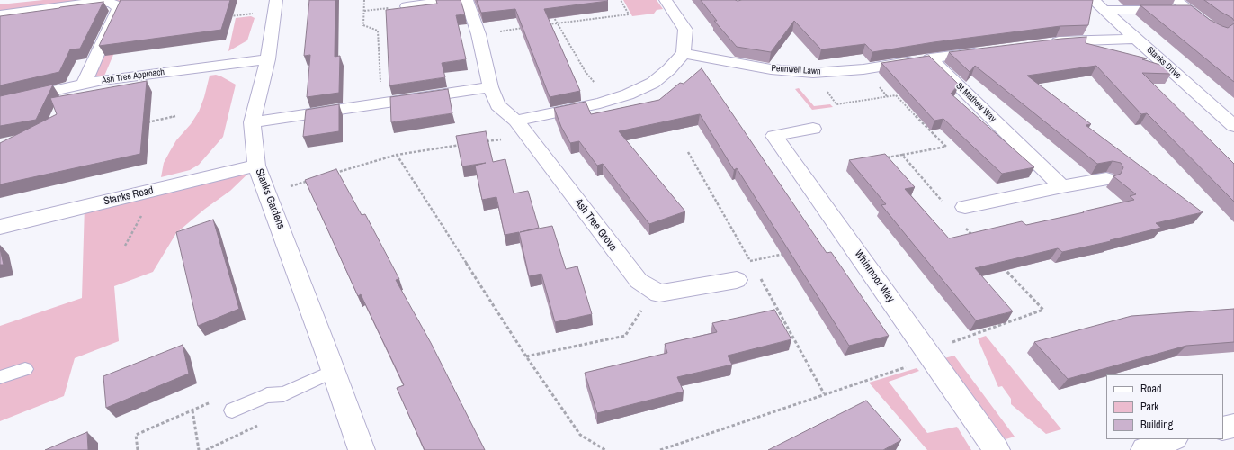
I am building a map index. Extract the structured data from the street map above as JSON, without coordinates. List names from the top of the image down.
{
  "streets": {
    "street": [
      "Stanks Drive",
      "Pennwell Lawn",
      "Ash Tree Approach",
      "St Mathew Way",
      "Stanks Road",
      "Stanks Gardens",
      "Ash Tree Grove",
      "Whinmoor Way"
    ]
  },
  "crossings": [
    ["Pennwell Lawn", "St Mathew Way"],
    ["Ash Tree Approach", "Stanks Gardens"],
    ["Stanks Road", "Stanks Gardens"]
  ],
  "legend": ["Road", "Park", "Building"]
}
